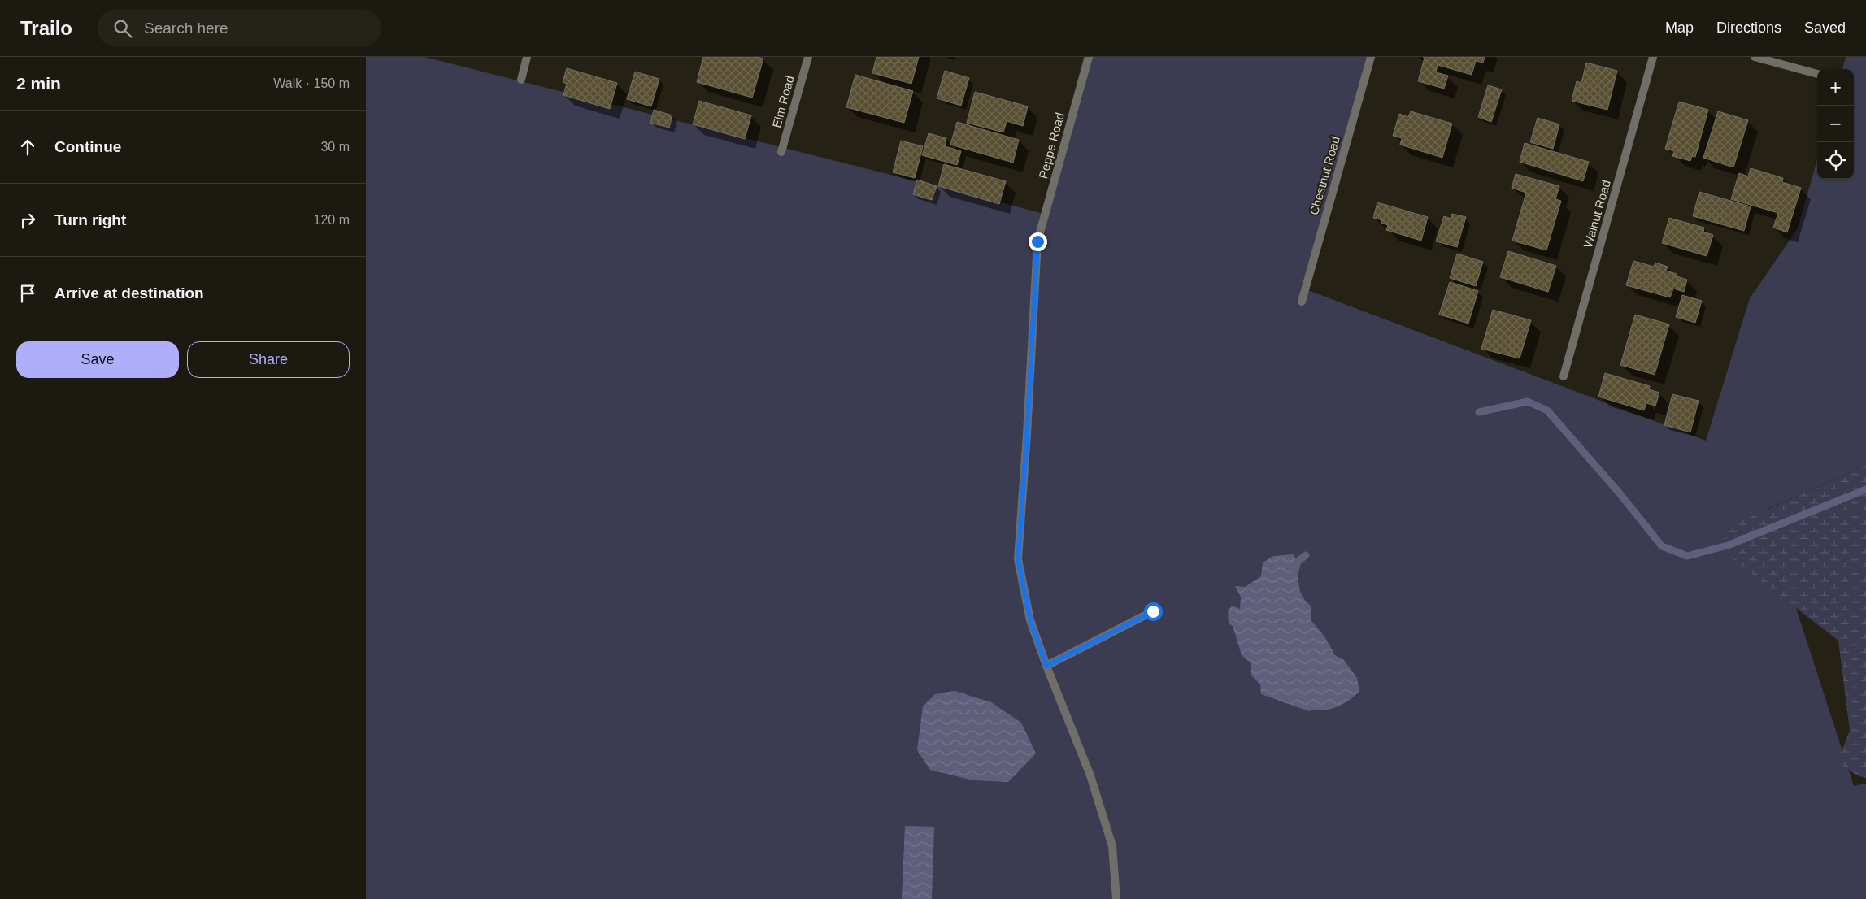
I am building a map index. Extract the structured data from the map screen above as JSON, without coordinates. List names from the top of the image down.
{
  "streets": {
    "street": [
      "Elm Road",
      "Peppe Road",
      "Chestnut Road",
      "Walnut Road"
    ]
  },
  "page": {
    "header": "Trailo",
    "search": "Search here",
    "nav": ["Map", "Directions", "Saved"],
    "heading": ["2 min", "Walk · 150 m"],
    "map_buttons": ["+", "−"],
    "list": [
      ["Continue", "30 m"],
      ["Turn right", "120 m"],
      "Arrive at destination"
    ],
    "buttons": ["Save", "Share"]
  }
}
